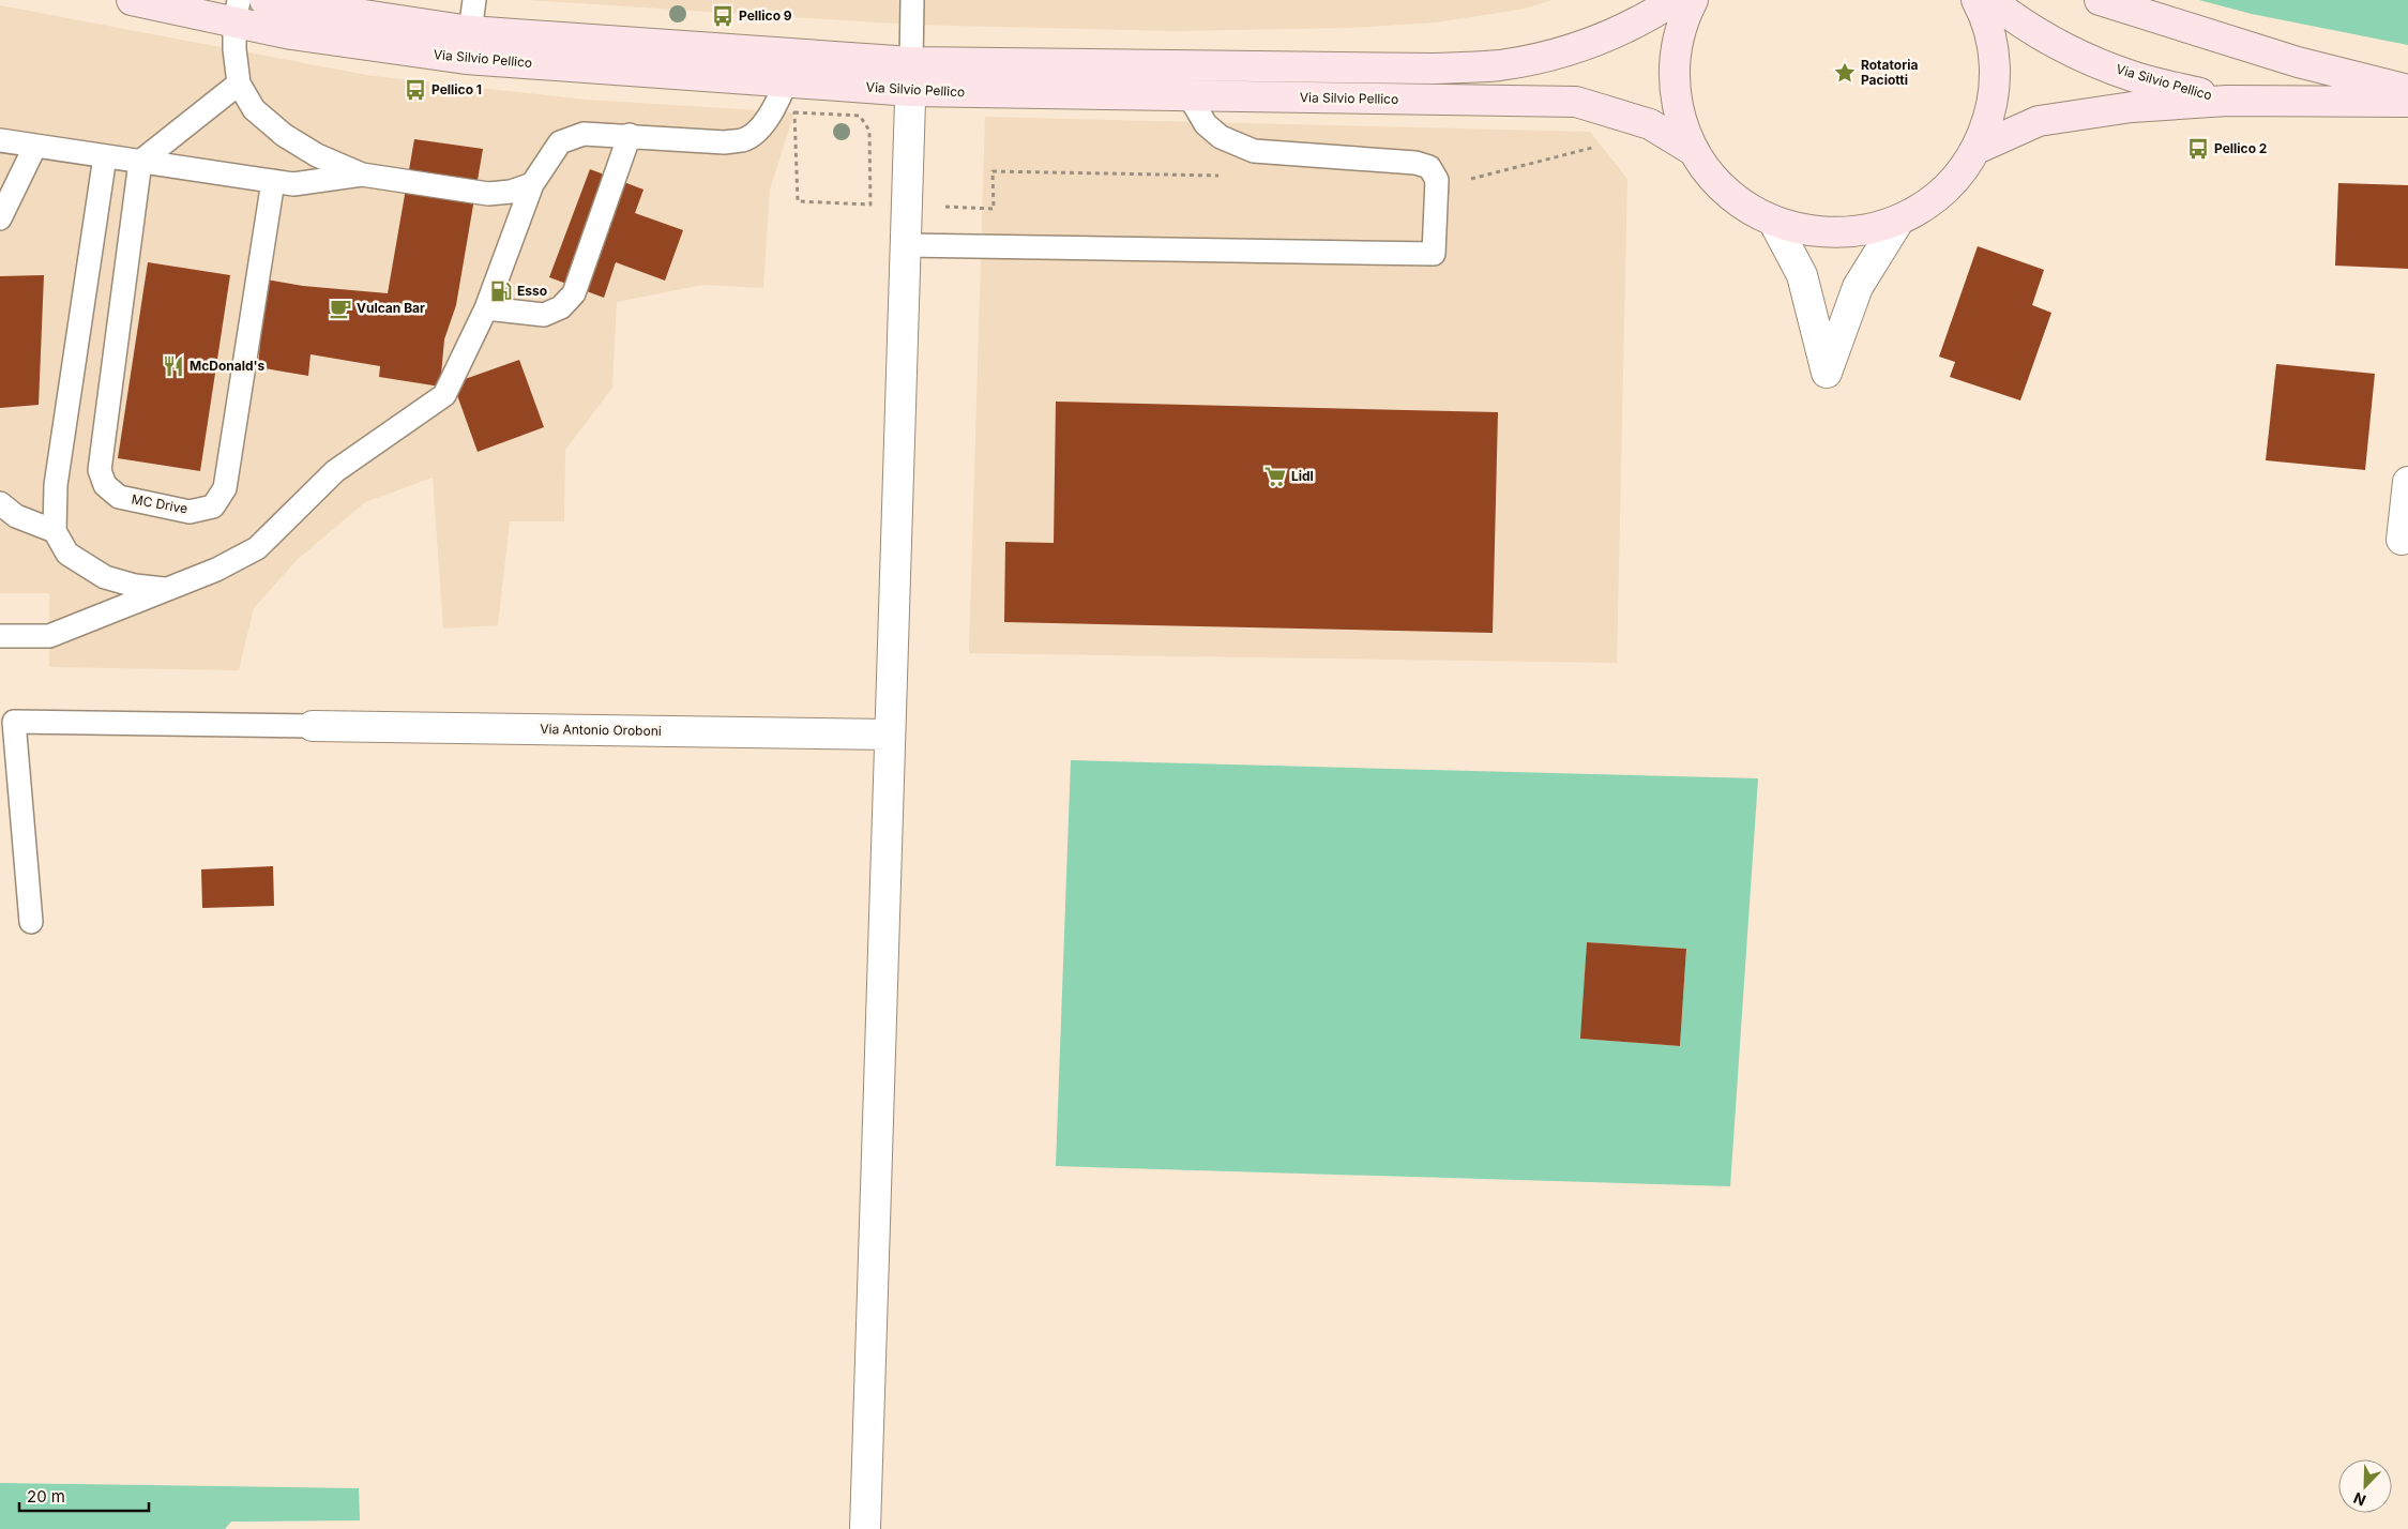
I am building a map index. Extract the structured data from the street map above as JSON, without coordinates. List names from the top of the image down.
{
  "streets": {
    "main road": ["Via Silvio Pellico"],
    "street": ["Via Antonio Oroboni"],
    "lane": ["MC Drive"]
  },
  "places": {
    "bus stop": ["Pellico 9", "Pellico 1", "Pellico 2"],
    "place": ["Rotatoria Paciotti"],
    "fuel station": ["Esso"],
    "cafe": ["Vulcan Bar"],
    "restaurant": ["McDonald's"],
    "supermarket": ["Lidl"]
  },
  "scale_bar": "20 m",
  "north": "bottom left"
}
